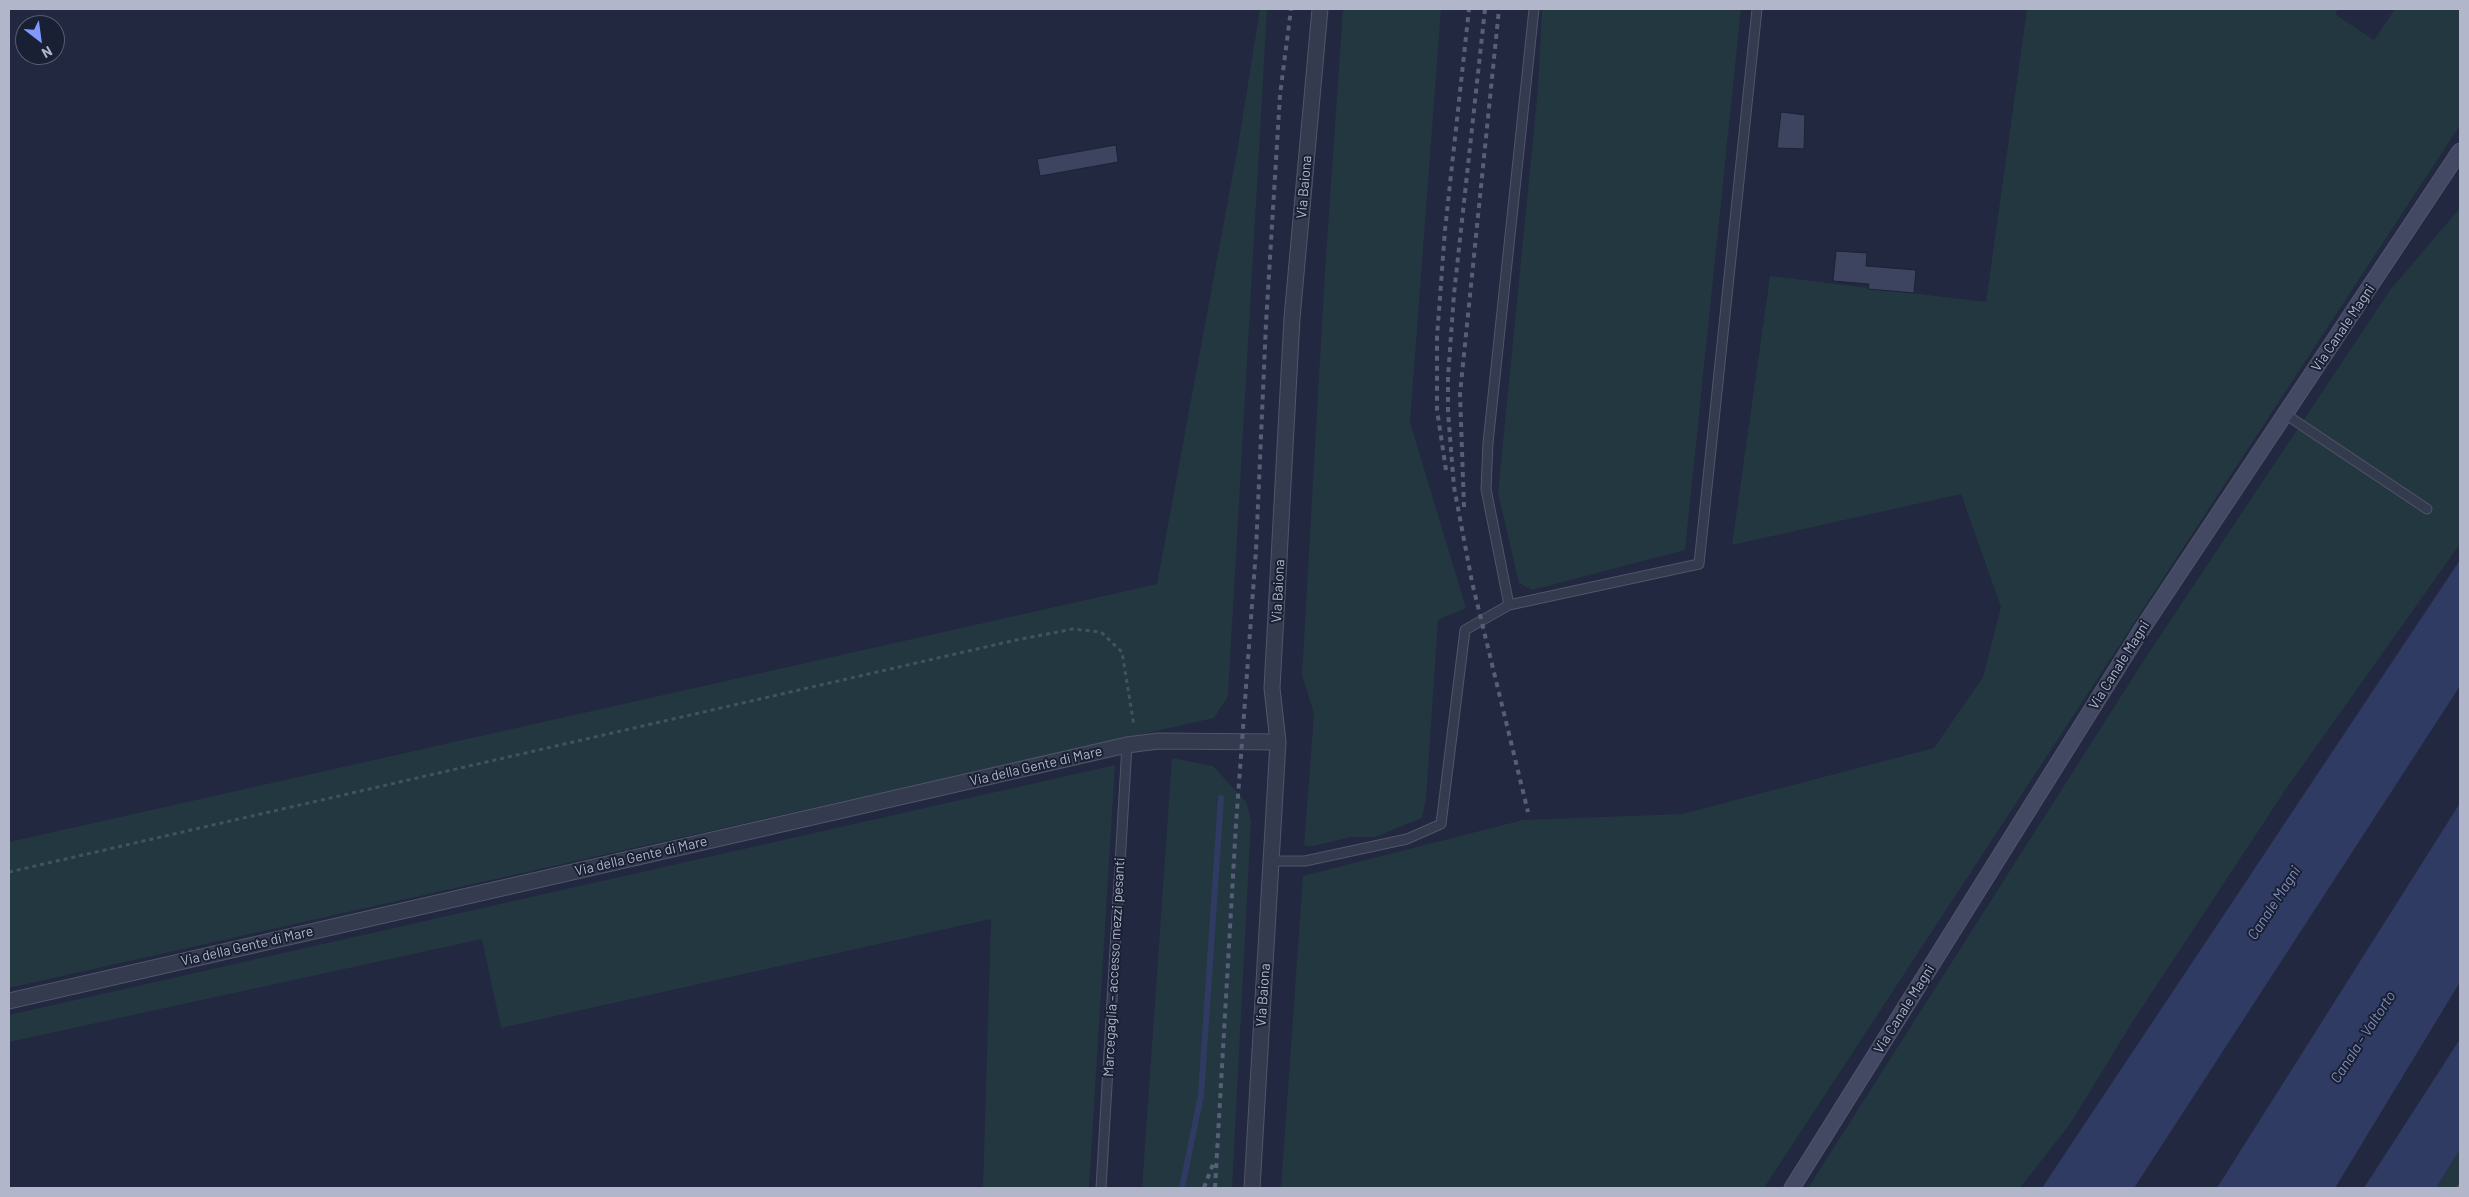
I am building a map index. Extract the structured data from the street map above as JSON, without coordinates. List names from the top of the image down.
{
  "streets": {
    "main road": ["Via Canale Magni"],
    "street": ["Via Baiona", "Via della Gente di Mare"],
    "lane": ["Marcegaglia - accesso mezzi pesanti"]
  },
  "crossings": [
    ["Via Baiona", "Via della Gente di Mare"],
    ["Via della Gente di Mare", "Marcegaglia - accesso mezzi pesanti"]
  ],
  "water": ["Canale Magni", "Canala - Valtorto"],
  "north": "bottom right"
}
